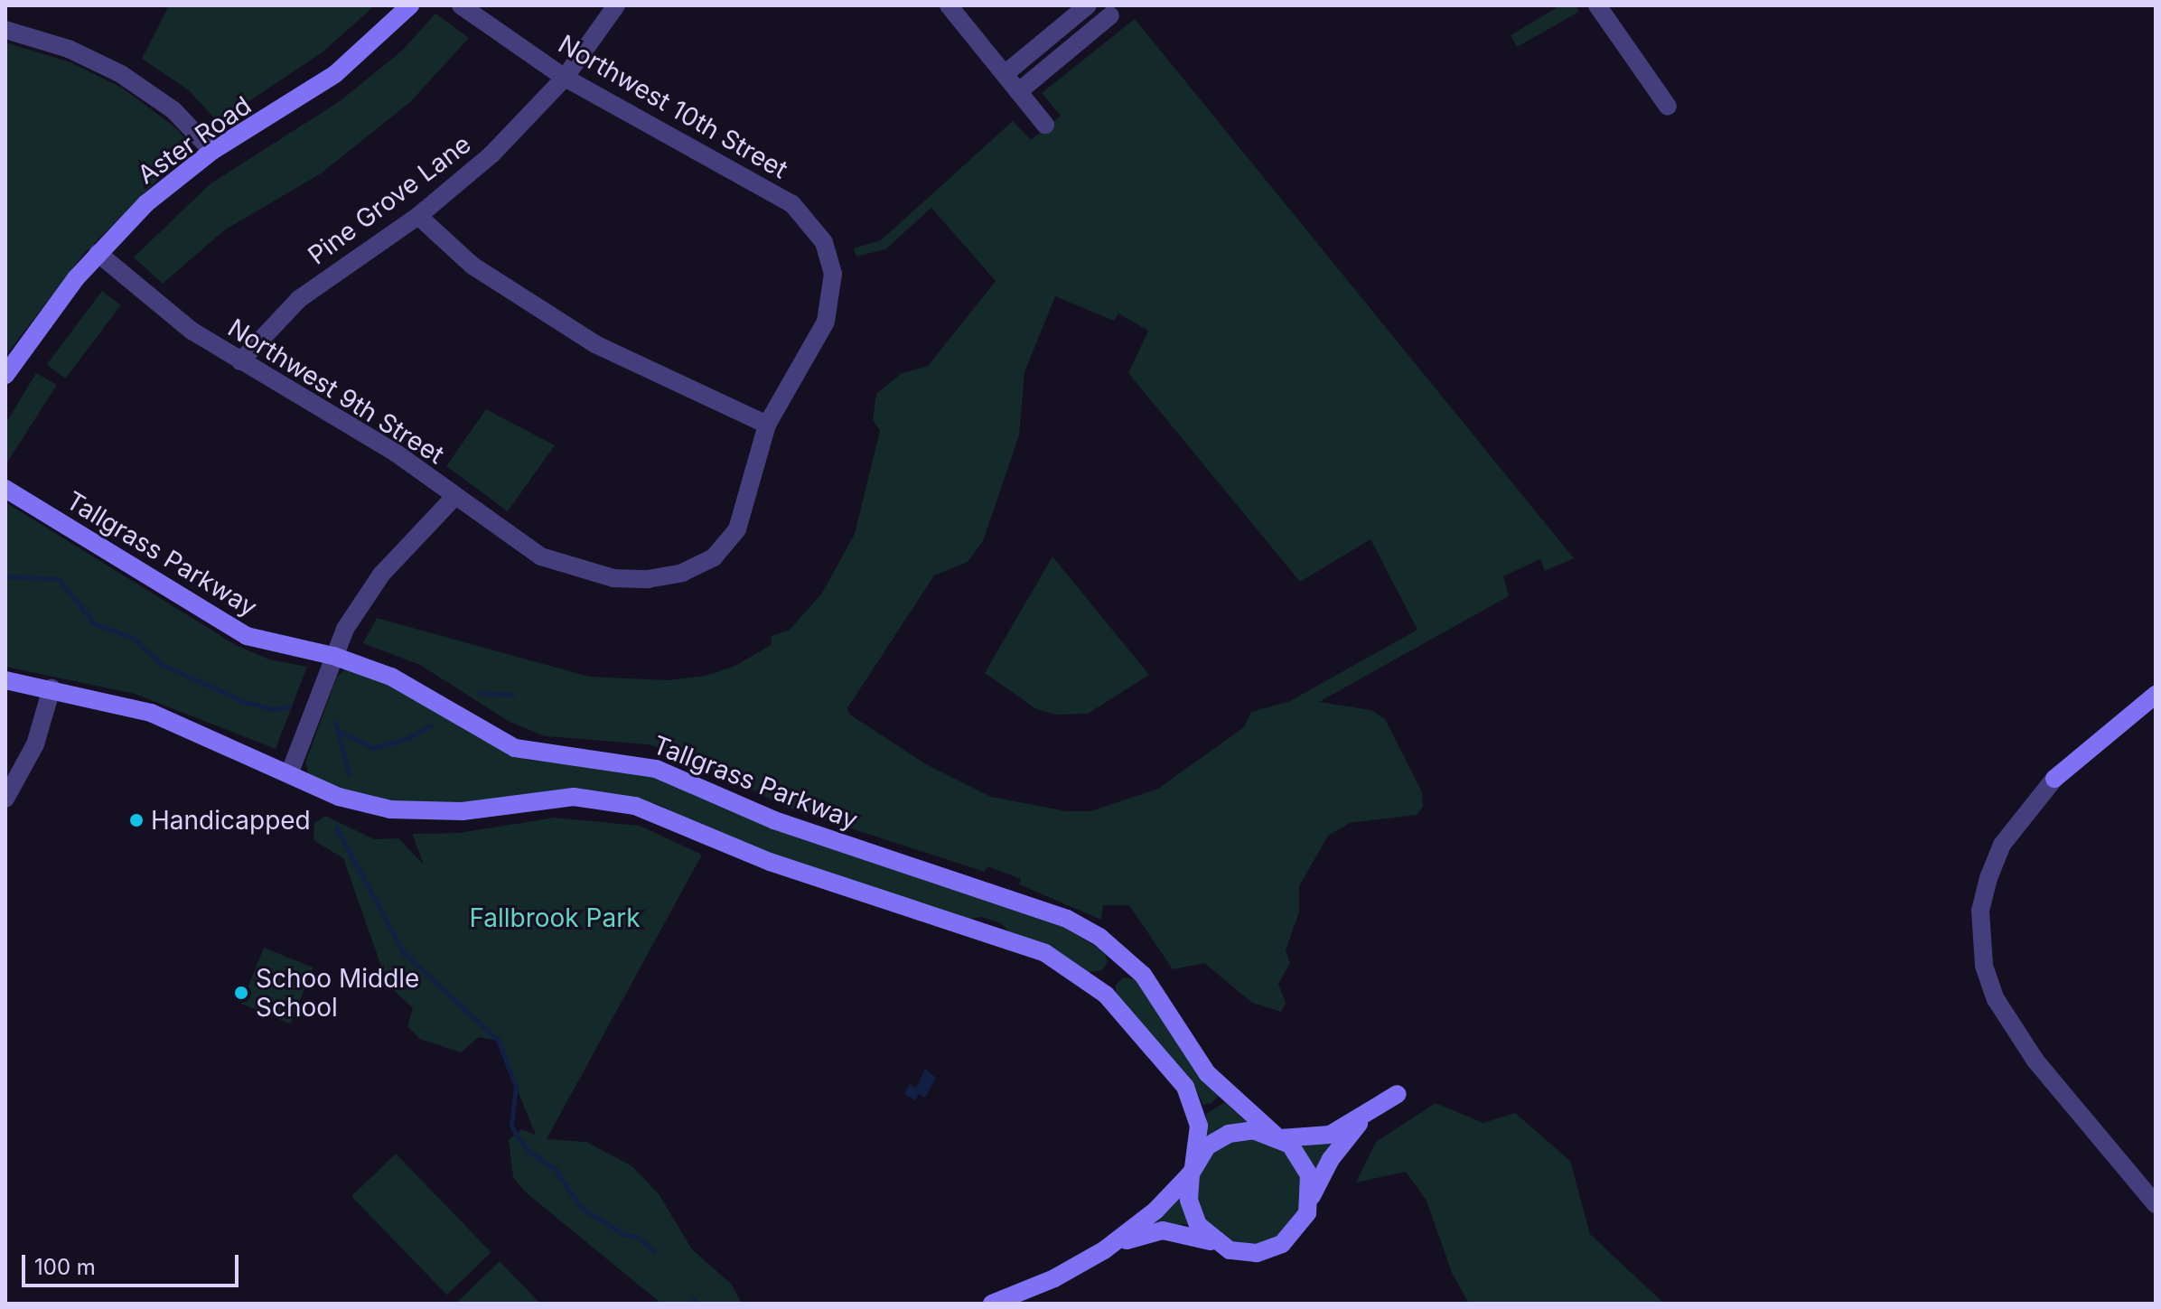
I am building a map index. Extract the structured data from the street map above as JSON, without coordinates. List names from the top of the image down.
{
  "streets": {
    "street": [
      "Northwest 10th Street",
      "Aster Road",
      "Pine Grove Lane",
      "Northwest 9th Street",
      "Tallgrass Parkway"
    ]
  },
  "crossings": [
    ["Northwest 10th Street", "Pine Grove Lane"],
    ["Northwest 10th Street", "Northwest 9th Street"],
    ["Aster Road", "Northwest 9th Street"],
    ["Pine Grove Lane", "Northwest 9th Street"]
  ],
  "parks": ["Fallbrook Park"],
  "places": ["Handicapped", "Schoo Middle School"],
  "scale_bar": "100 m"
}
